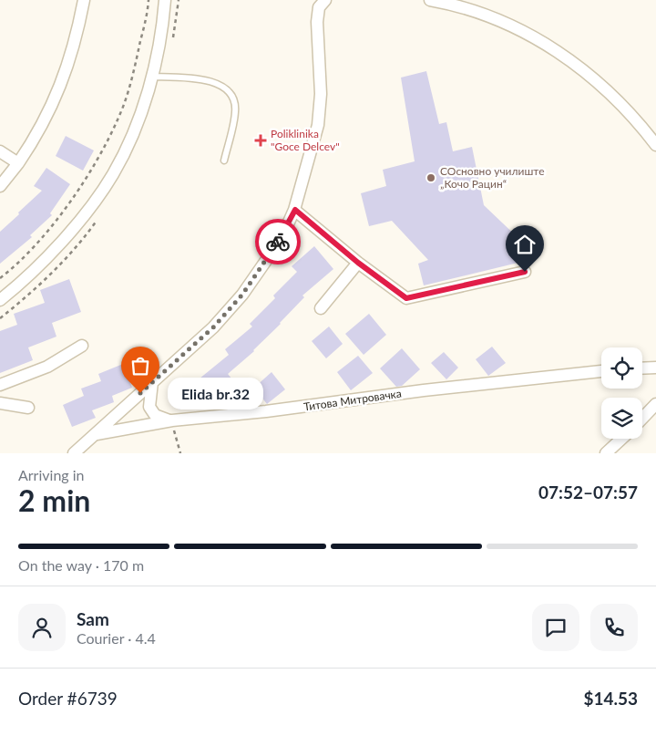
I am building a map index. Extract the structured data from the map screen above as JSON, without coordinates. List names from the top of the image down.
{
  "streets": {
    "street": ["Титова Митровачка"]
  },
  "places": {
    "health": ["Poliklinika \"Goce Delcev\""],
    "other": ["СОсновно училиште „Кочо Рацин“", "Elida br.32"]
  },
  "page": {
    "bubble": "Elida br.32",
    "heading": ["2 min", "Arriving in", "07:52–07:57"],
    "panel": [
      "Sam",
      "Courier · 4.4",
      "Order #6739",
      "$14.53"
    ],
    "bar": "On the way · 170 m"
  }
}
